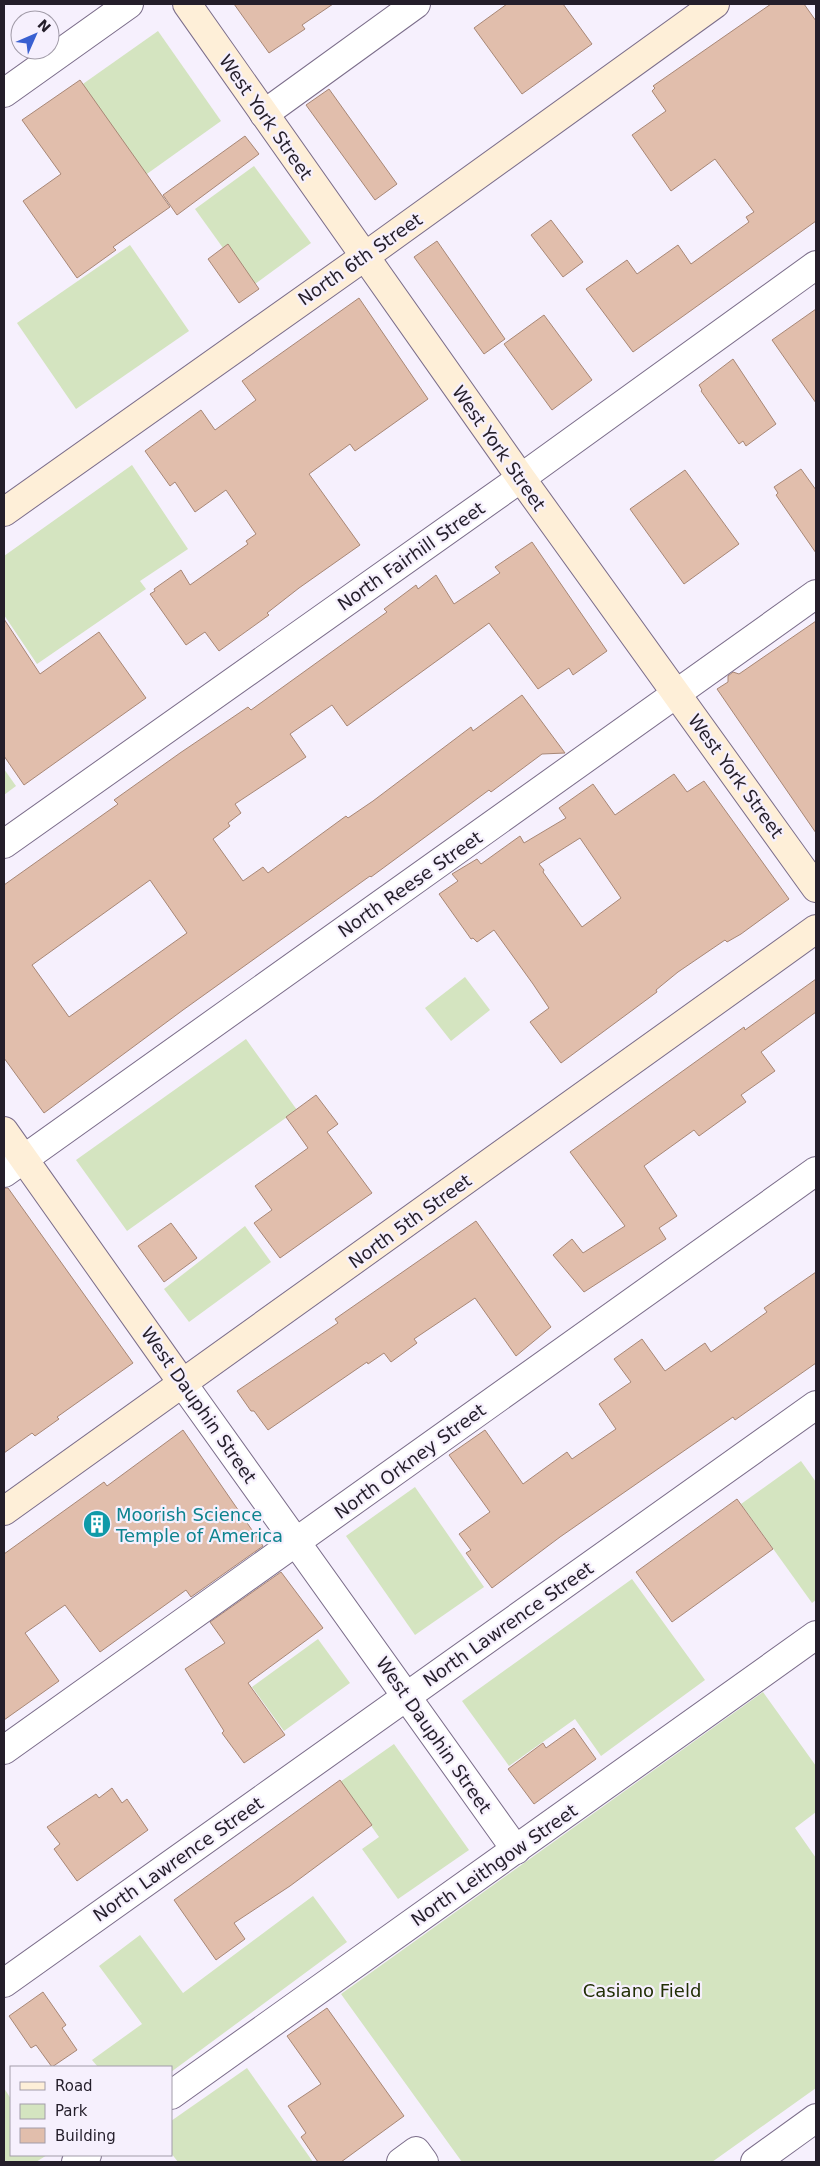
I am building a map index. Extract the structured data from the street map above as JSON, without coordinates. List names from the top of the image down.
{
  "streets": {
    "main road": [
      "West York Street",
      "North 6th Street",
      "North 5th Street",
      "West Dauphin Street"
    ],
    "street": [
      "North Fairhill Street",
      "North Reese Street",
      "North Orkney Street",
      "North Lawrence Street",
      "North Leithgow Street"
    ]
  },
  "crossings": [
    ["West York Street", "North 6th Street"],
    ["West York Street", "North Fairhill Street"],
    ["West York Street", "North Reese Street"],
    ["North Reese Street", "West Dauphin Street"],
    ["North 5th Street", "West Dauphin Street"],
    ["West Dauphin Street", "North Orkney Street"],
    ["West Dauphin Street", "North Lawrence Street"],
    ["West Dauphin Street", "North Leithgow Street"]
  ],
  "parks": ["Casiano Field"],
  "places": {
    "building": ["Moorish Science Temple of America"]
  },
  "legend": ["Road", "Park", "Building"],
  "north": "top right"
}
